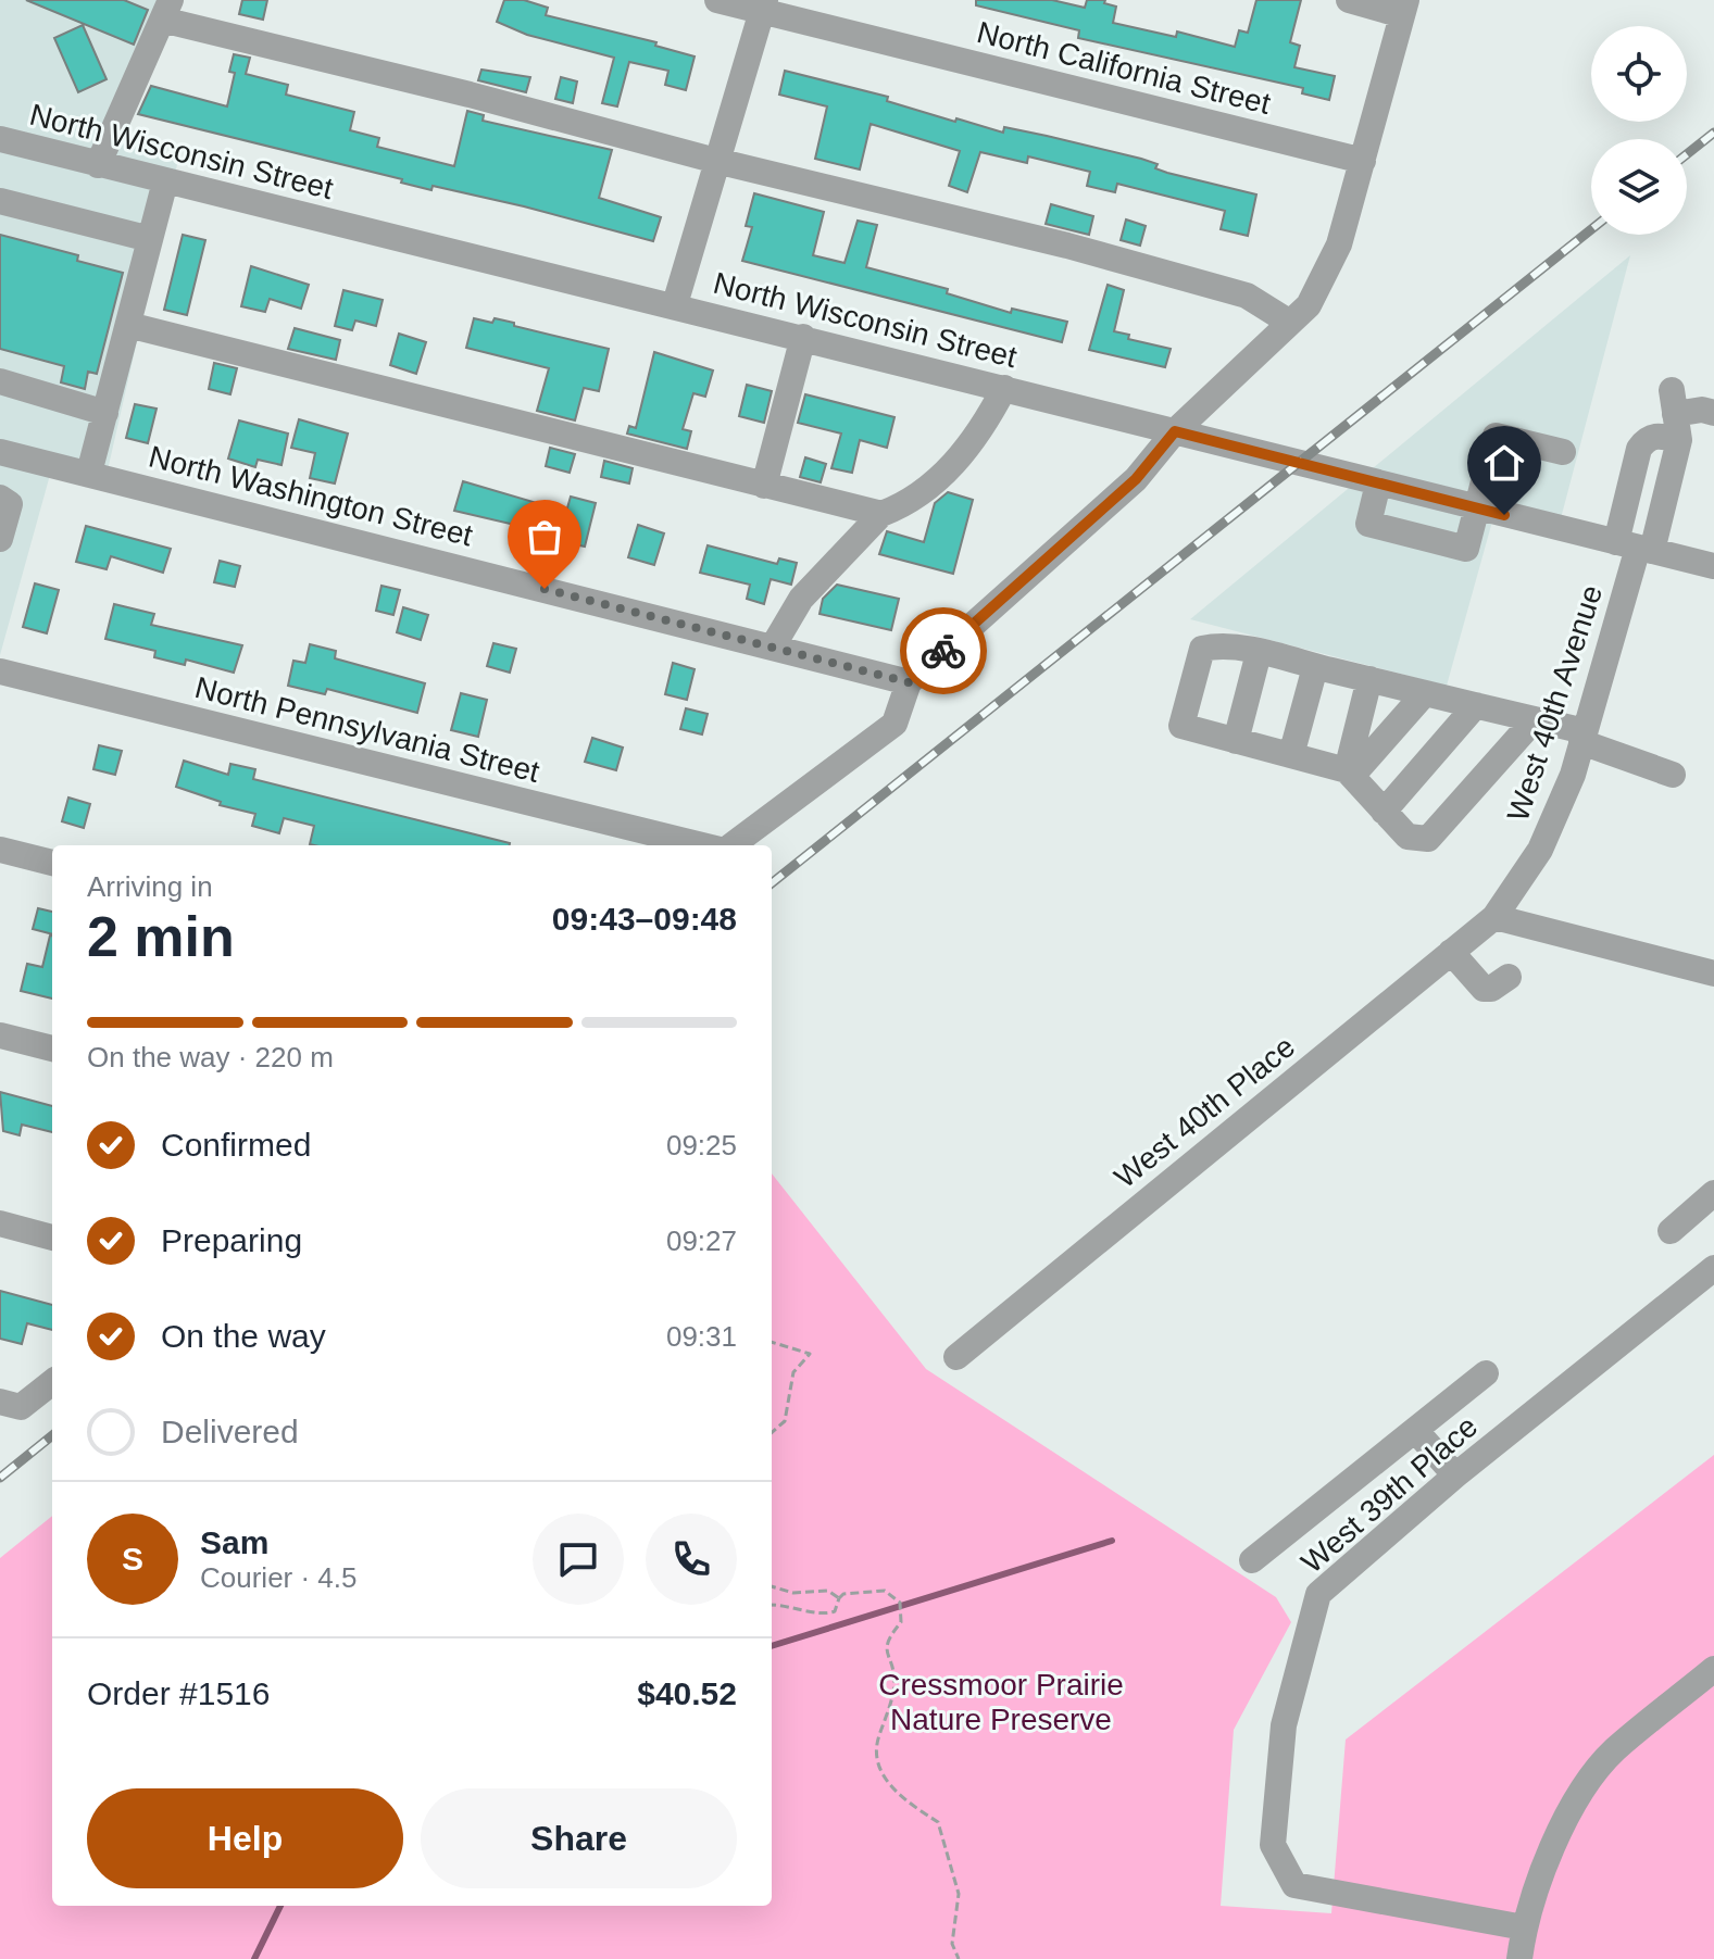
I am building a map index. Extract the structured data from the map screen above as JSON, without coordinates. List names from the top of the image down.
{
  "streets": {
    "street": [
      "North California Street",
      "North Wisconsin Street",
      "North Washington Street",
      "West 40th Avenue",
      "North Pennsylvania Street",
      "West 40th Place",
      "West 39th Place"
    ]
  },
  "crossings": [
    ["North Wisconsin Street", "West 40th Avenue"],
    ["West 40th Avenue", "West 40th Place"]
  ],
  "parks": ["Cressmoor Prairie Nature Preserve"],
  "page": {
    "heading": ["2 min", "Arriving in", "09:43–09:48"],
    "panel": [
      "Sam",
      "Courier · 4.5",
      "Order #1516",
      "$40.52"
    ],
    "bar": "On the way · 220 m",
    "list": [
      ["Confirmed", "09:25"],
      ["Preparing", "09:27"],
      ["On the way", "09:31"],
      "Delivered"
    ],
    "round": "S",
    "buttons": ["Help", "Share"]
  }
}
